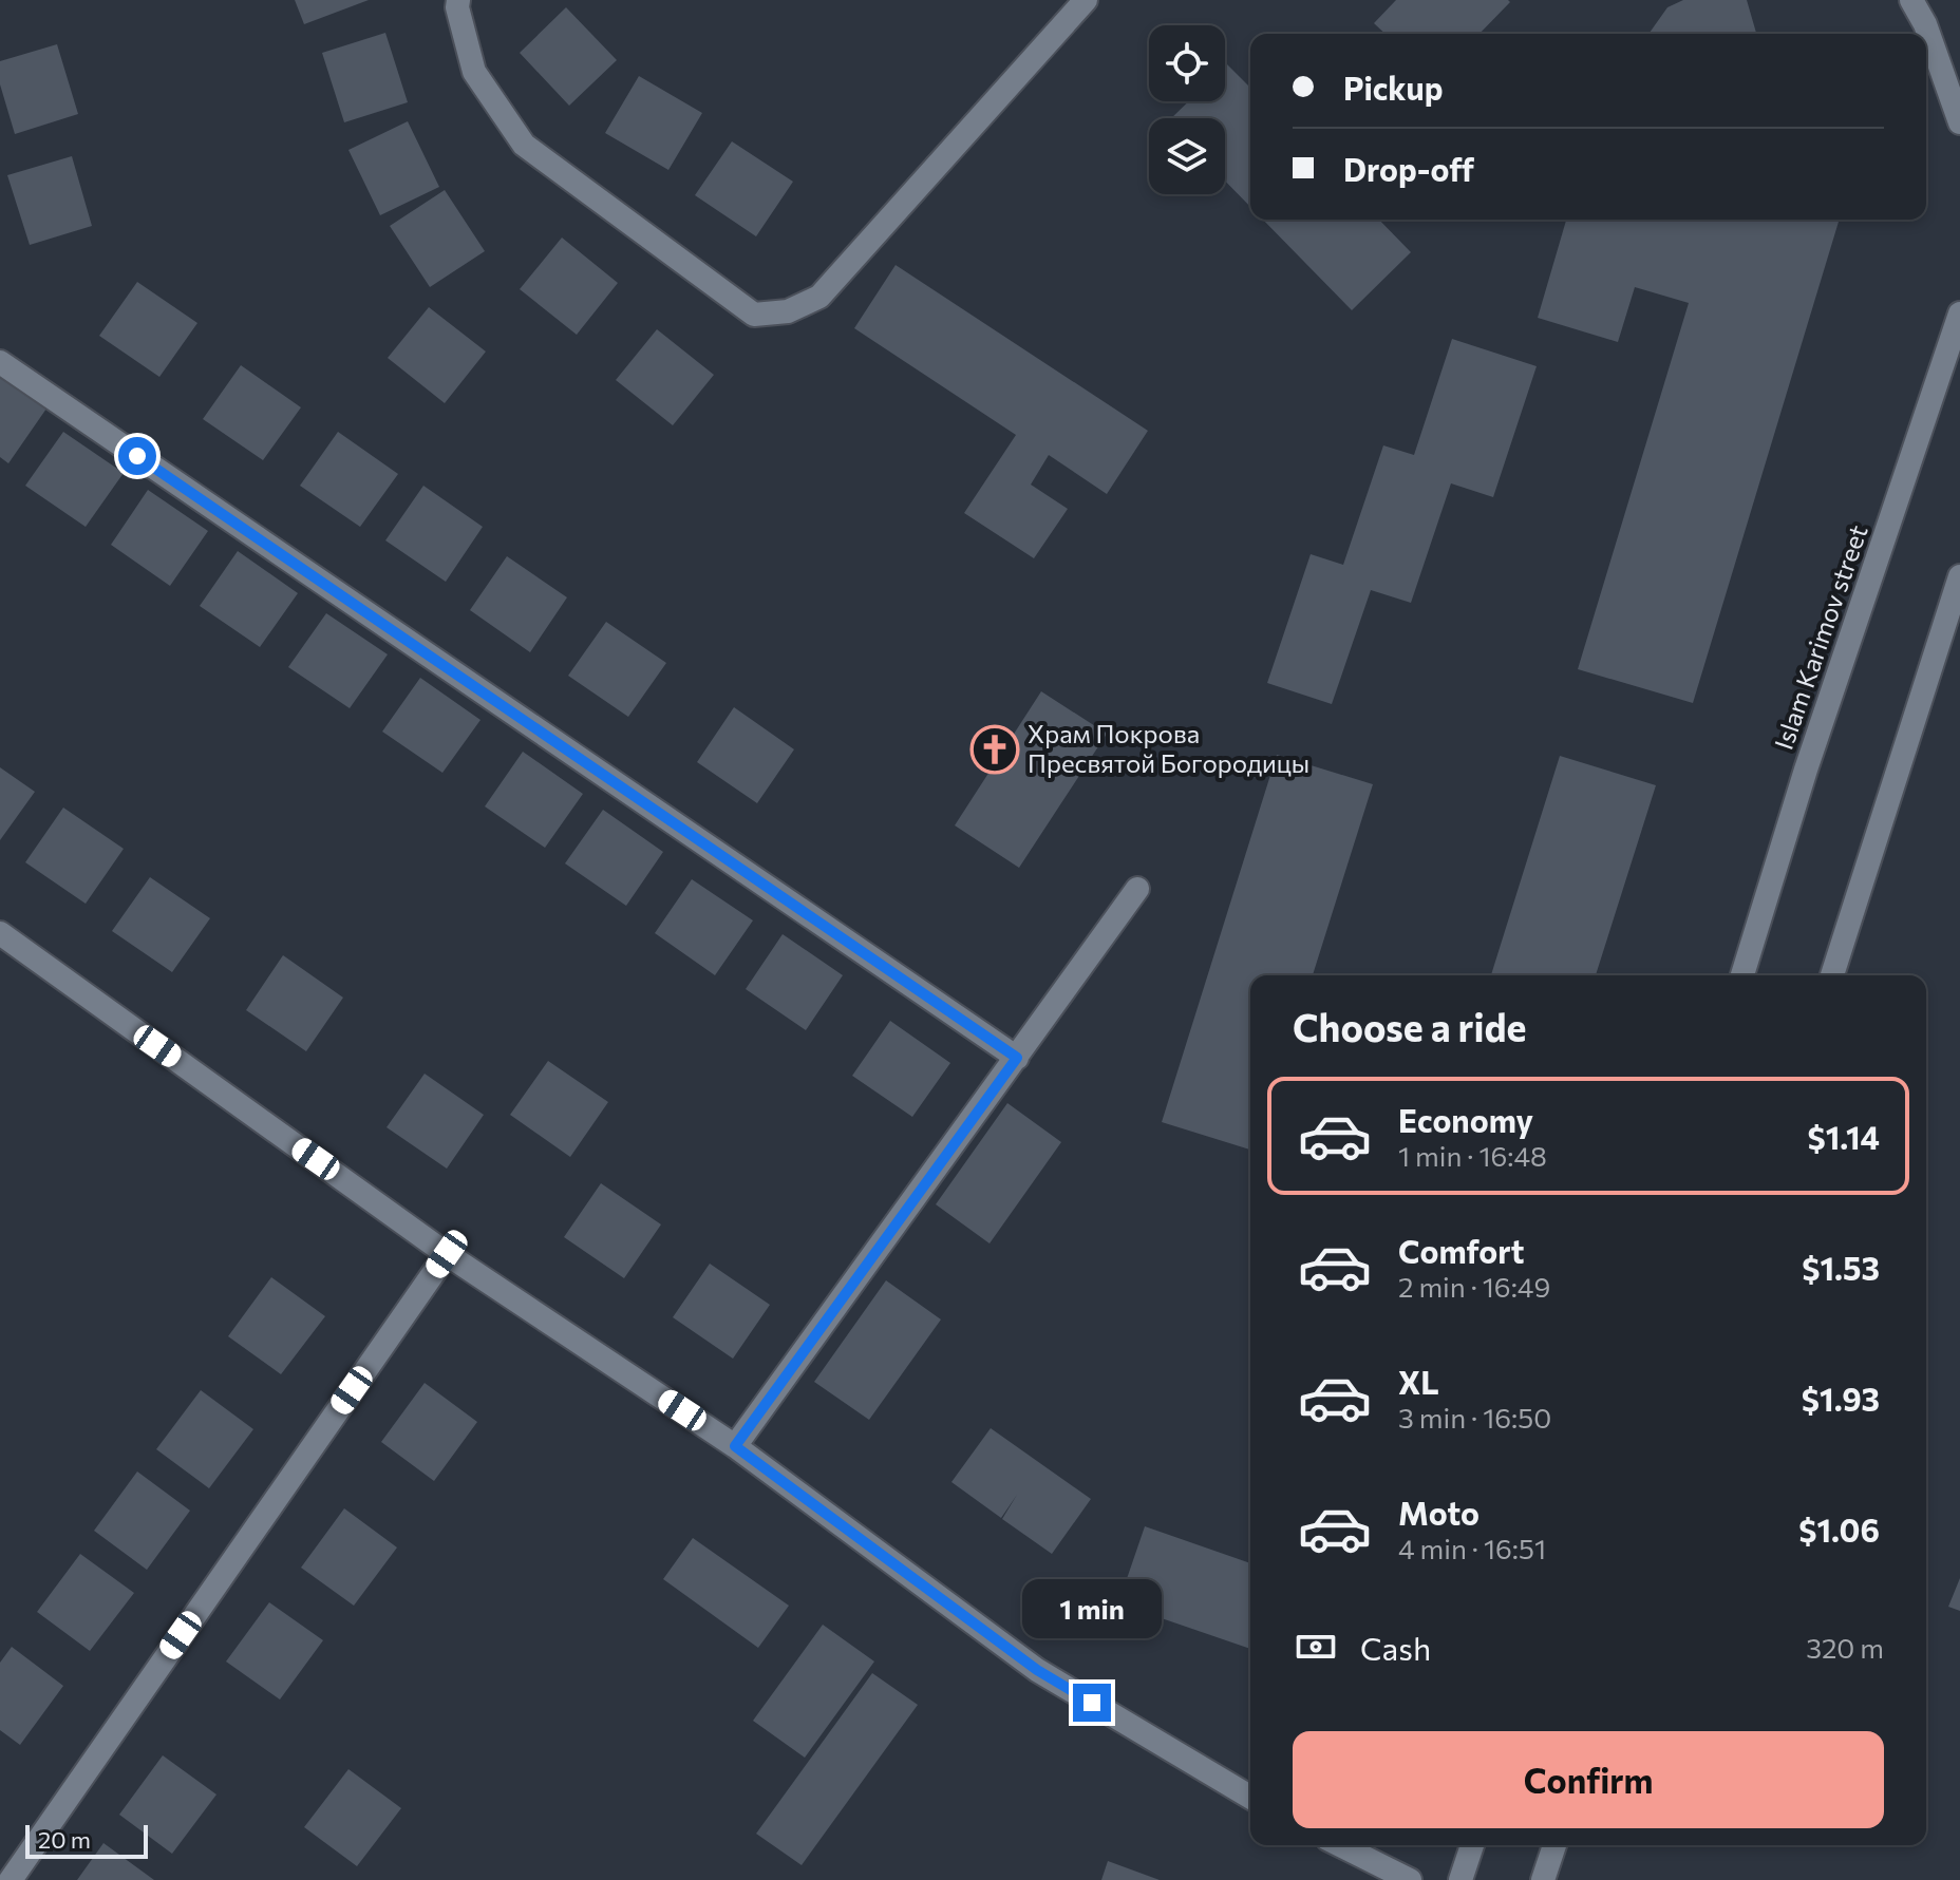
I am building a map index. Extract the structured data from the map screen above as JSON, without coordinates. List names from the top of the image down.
{
  "streets": {
    "street": ["Islam Karimov street"]
  },
  "places": {
    "church": ["Храм Покрова Пресвятой Богородицы"]
  },
  "scale_bar": "20 m",
  "page": {
    "banner": ["Pickup", "Drop-off"],
    "heading": "Choose a ride",
    "list": [
      {
        "name": "Economy",
        "note": "1 min · 16:48",
        "value": "$1.14"
      },
      {
        "name": "Comfort",
        "note": "2 min · 16:49",
        "value": "$1.53"
      },
      {
        "name": "XL",
        "note": "3 min · 16:50",
        "value": "$1.93"
      },
      {
        "name": "Moto",
        "note": "4 min · 16:51",
        "value": "$1.06"
      }
    ],
    "bubble": "1 min",
    "pay": ["Cash", "320 m"],
    "buttons": "Confirm",
    "scale": "20 m"
  }
}
